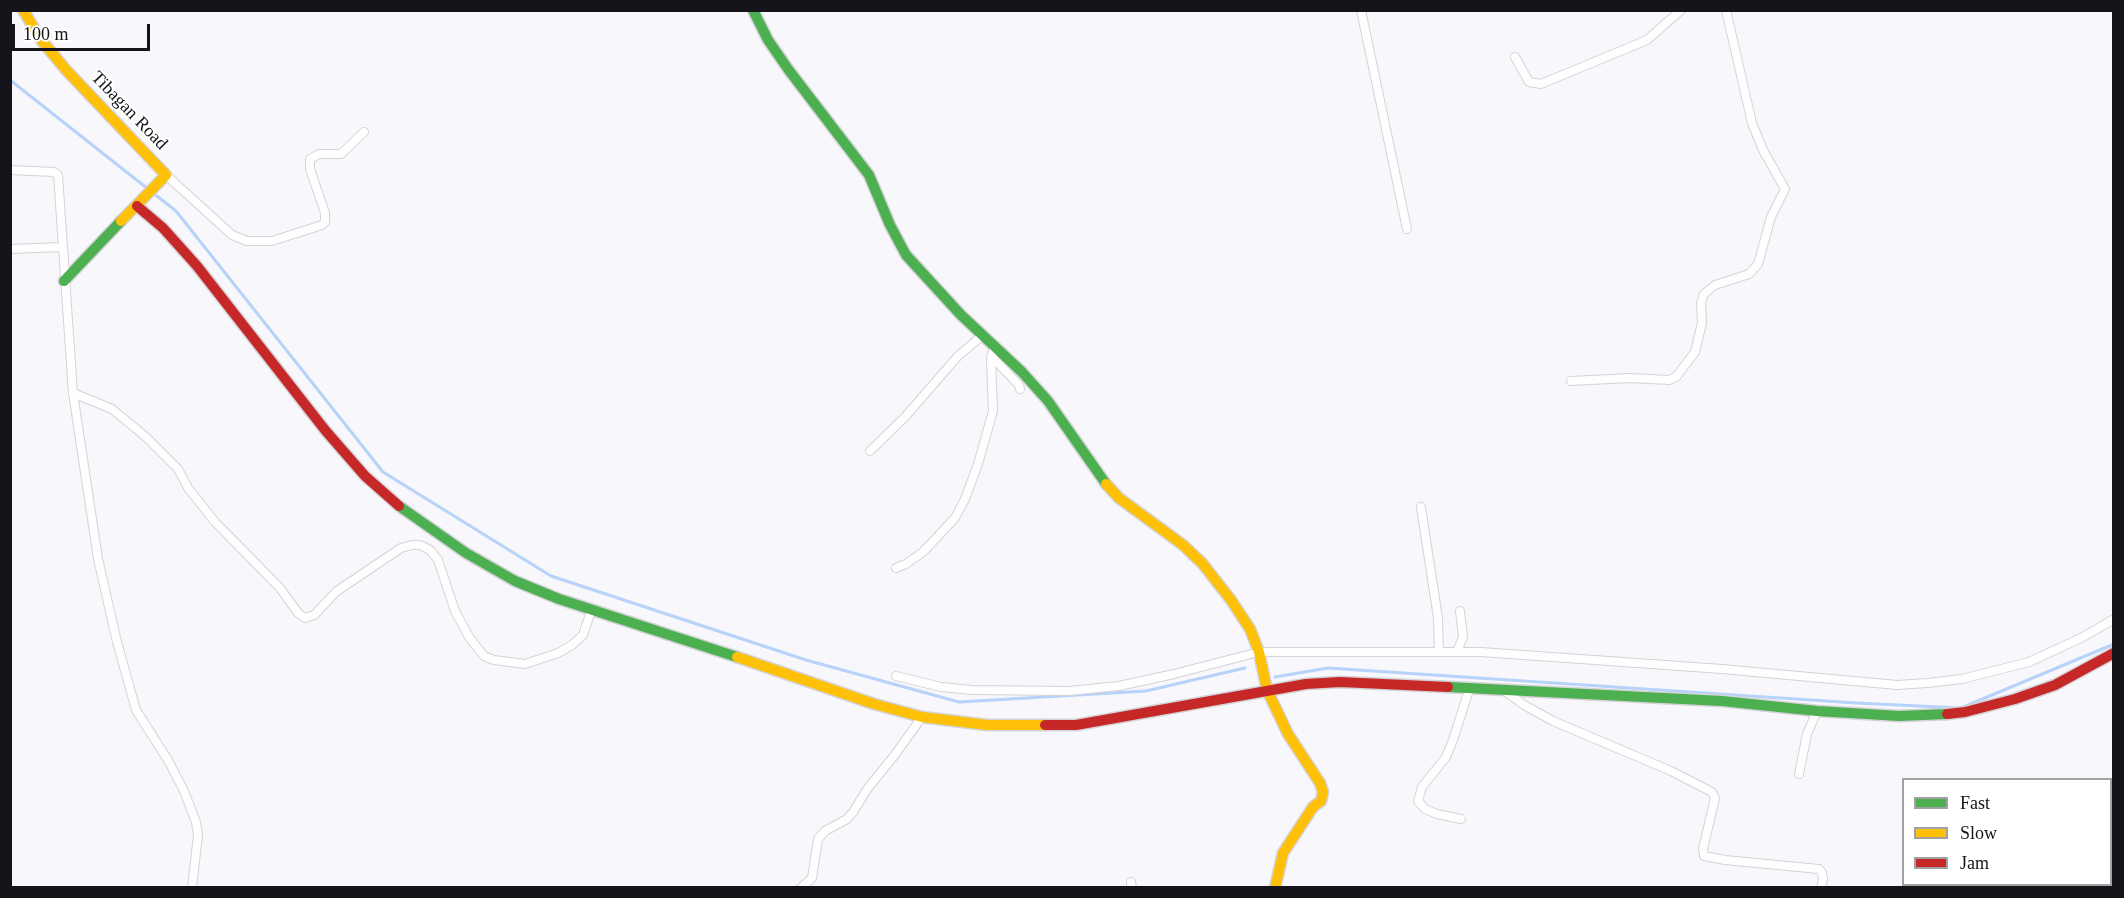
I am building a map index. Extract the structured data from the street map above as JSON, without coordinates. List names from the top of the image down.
{
  "streets": {
    "street": ["Tibagan Road"]
  },
  "legend": ["Fast", "Slow", "Jam"],
  "scale_bar": "100 m"
}
